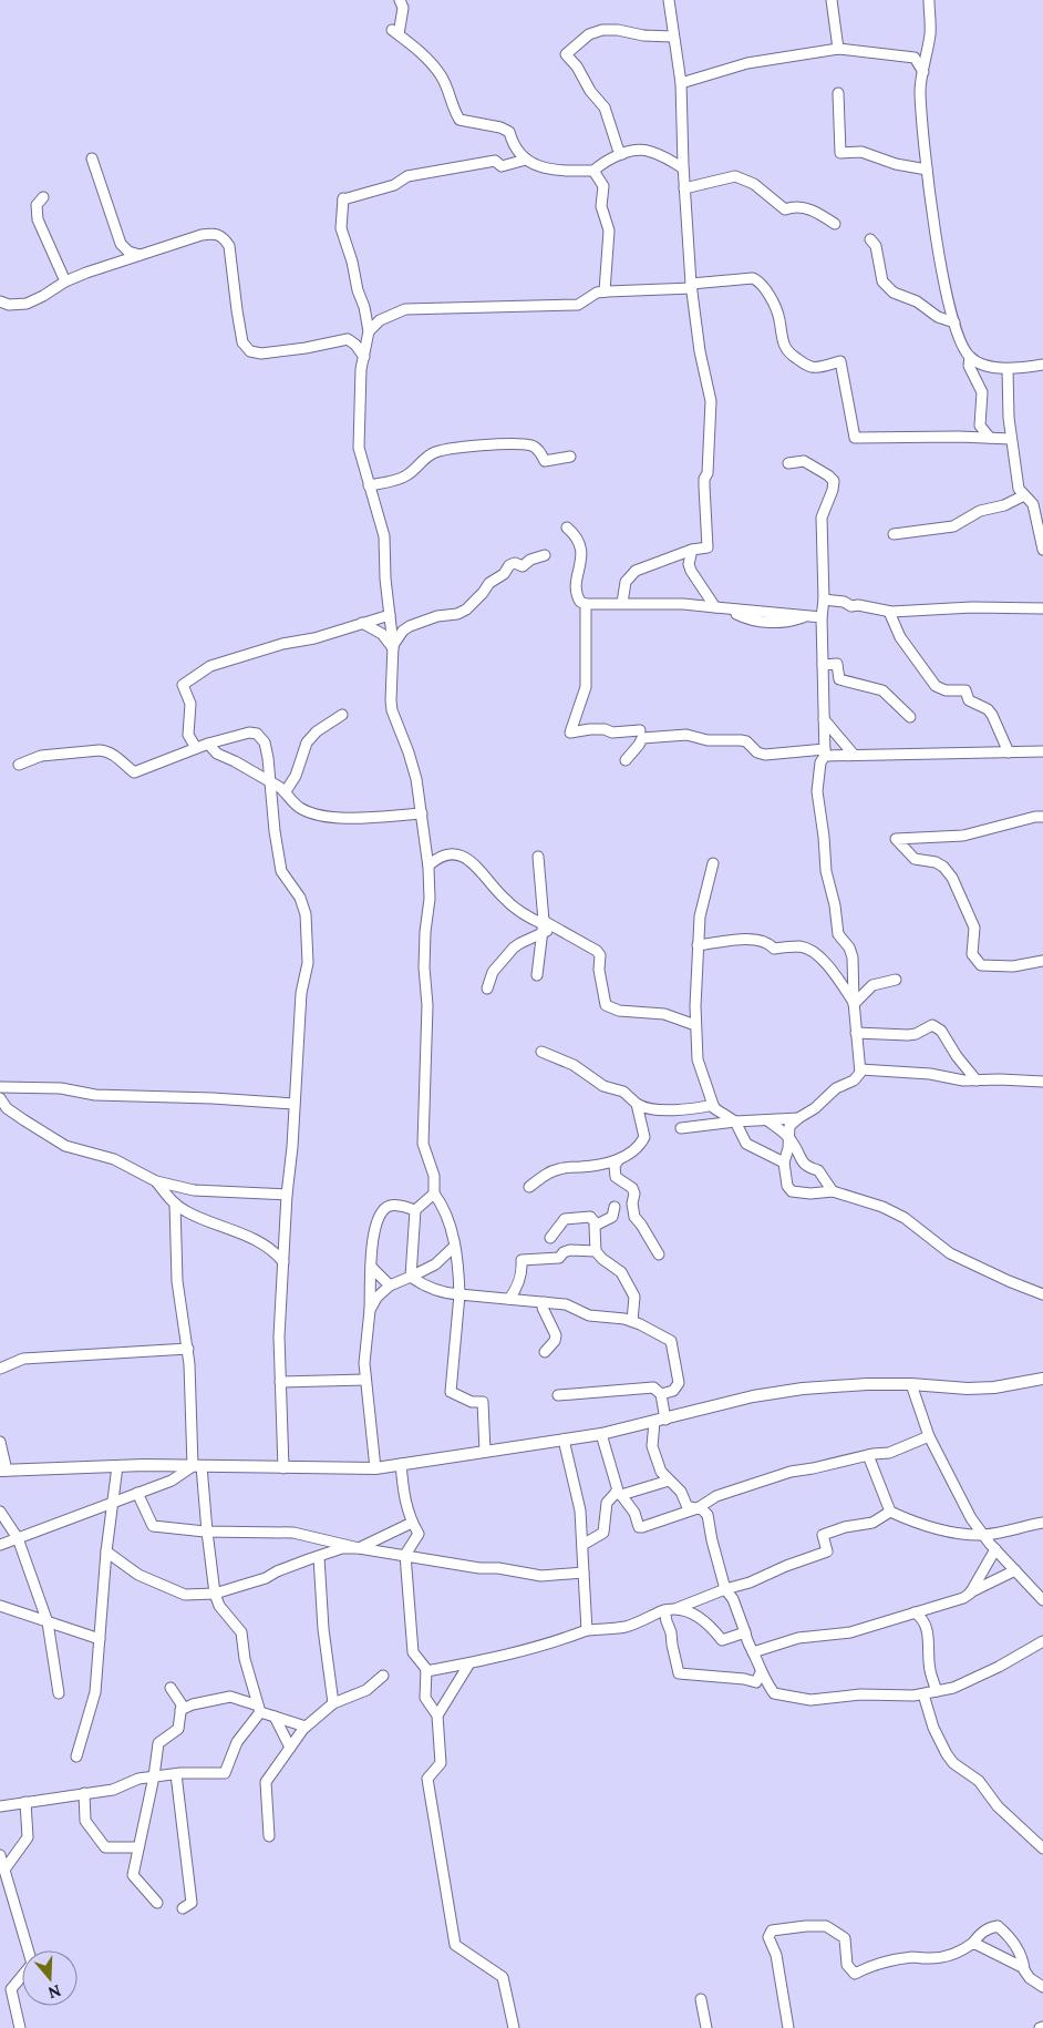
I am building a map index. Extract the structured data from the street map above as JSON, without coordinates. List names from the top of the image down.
{
  "north": "bottom"
}
